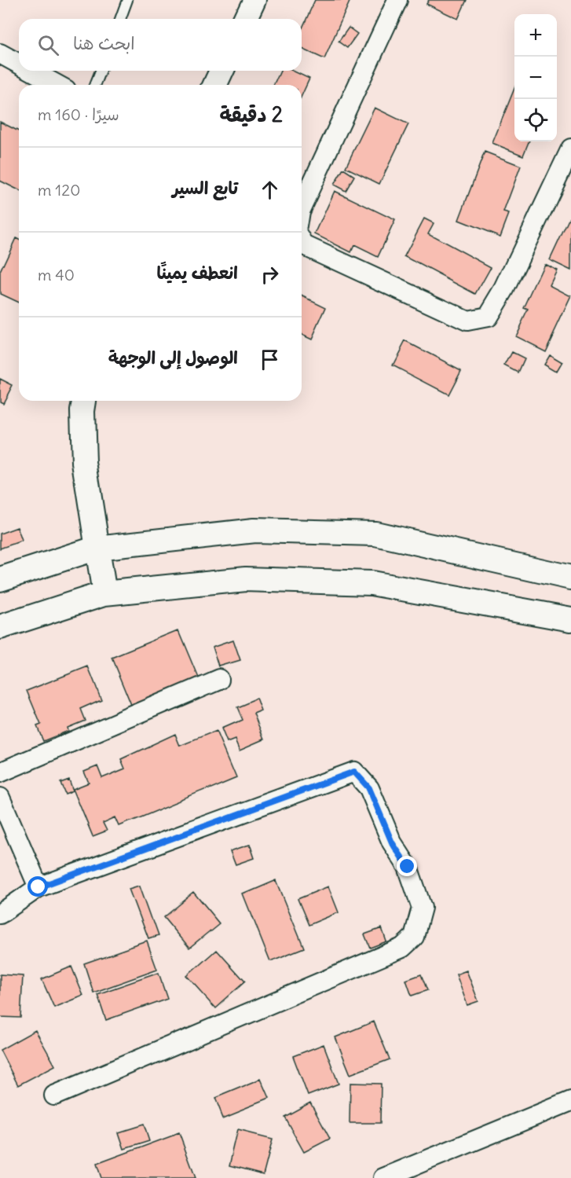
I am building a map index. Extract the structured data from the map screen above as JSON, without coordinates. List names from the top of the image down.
{
  "page": {
    "map_buttons": ["+", "−"],
    "search": "ابحث هنا",
    "heading": ["2 دقيقة", "سيرًا · 160 m"],
    "list": [
      ["تابع السير", "120 m"],
      ["انعطف يمينًا", "40 m"],
      "الوصول إلى الوجهة"
    ]
  }
}
